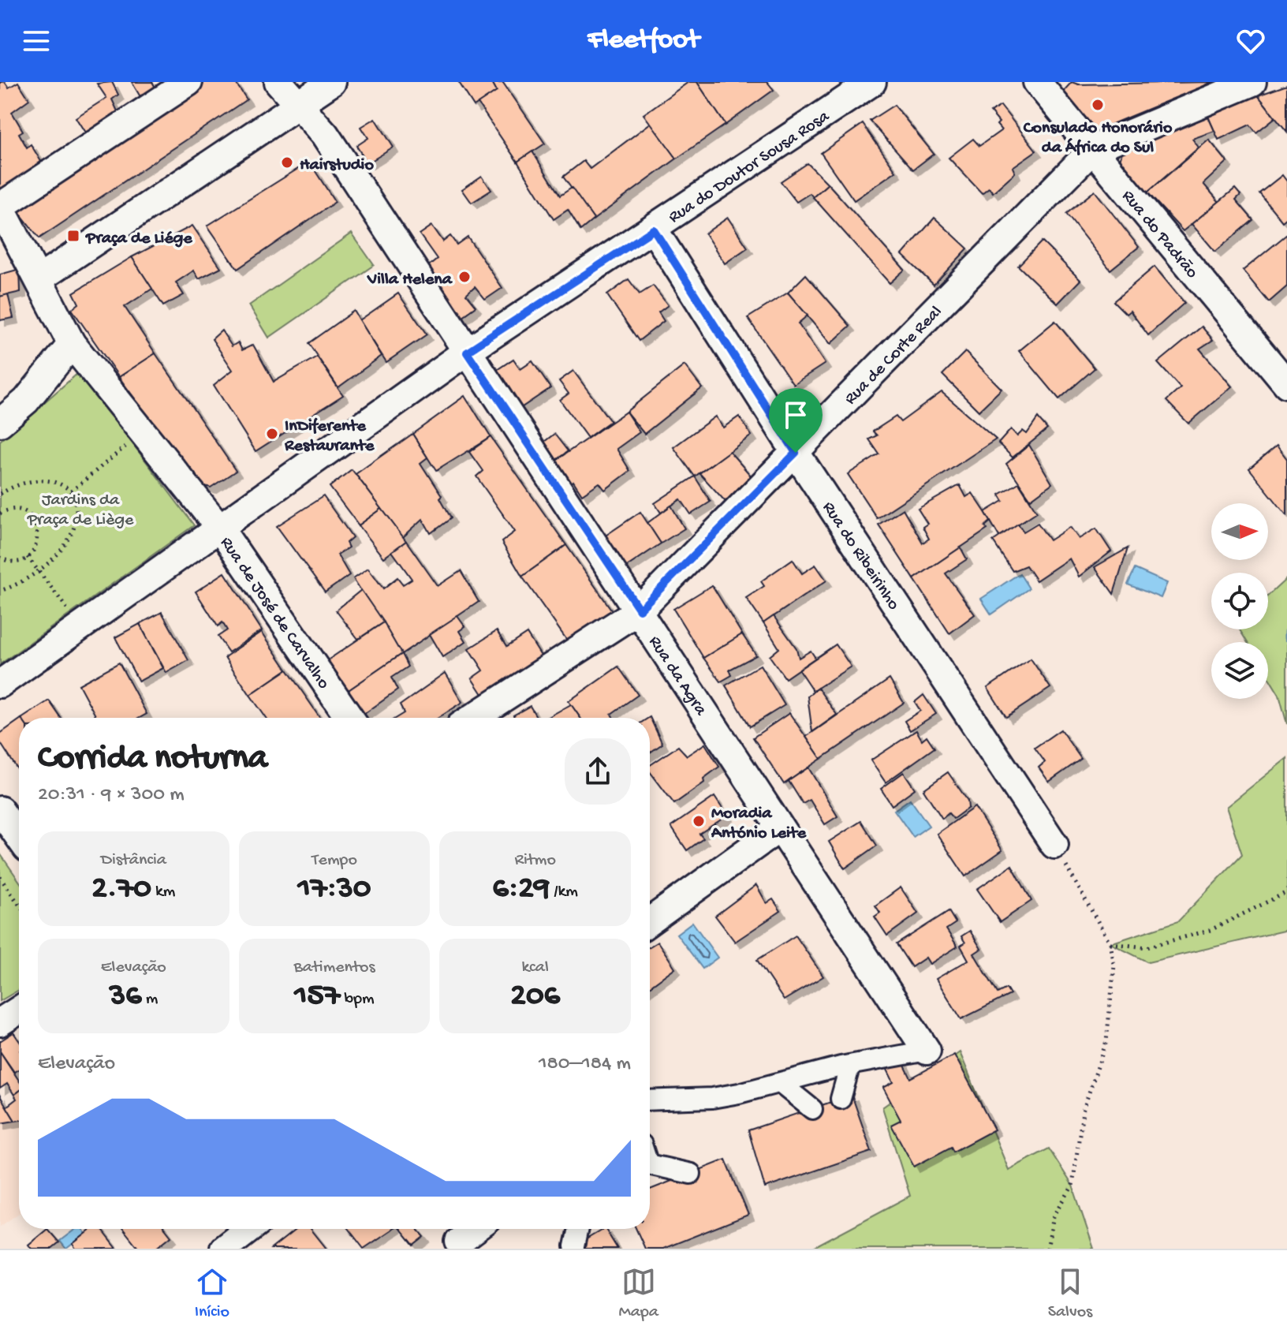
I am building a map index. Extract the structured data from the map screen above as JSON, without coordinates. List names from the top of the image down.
{
  "streets": {
    "street": [
      "Rua do Doutor Sousa Rosa",
      "Rua do Padrão",
      "Rua de Corte Real",
      "Rua do Ribeirinho",
      "Rua de José de Carvalho",
      "Rua da Agra"
    ]
  },
  "crossings": [
    ["Rua do Doutor Sousa Rosa", "Rua do Ribeirinho"],
    ["Rua do Doutor Sousa Rosa", "Rua de José de Carvalho"],
    ["Rua do Doutor Sousa Rosa", "Rua da Agra"],
    ["Rua do Padrão", "Rua de Corte Real"],
    ["Rua de Corte Real", "Rua do Ribeirinho"],
    ["Rua de Corte Real", "Rua da Agra"]
  ],
  "parks": ["Jardins da Praça de Liège"],
  "places": {
    "other": [
      "Consulado Honorário da África do Sul",
      "Hairstudio",
      "Villa Helena",
      "InDiferente Restaurante",
      "Moradia António Leite"
    ],
    "transit": ["Praça de Liége"]
  },
  "north": "right",
  "page": {
    "header": "Fleetfoot",
    "heading": ["Corrida noturna", "20:31 · 9 × 300 m"],
    "stats": [
      ["Distância", "2.70 km"],
      ["Tempo", "17:30"],
      ["Ritmo", "6:29 /km"],
      ["Elevação", "36 m"],
      ["Batimentos", "157 bpm"],
      ["kcal", "206"]
    ],
    "chart": ["Elevação", "180–184 m"],
    "tabs": ["Início", "Mapa", "Salvos"]
  }
}
